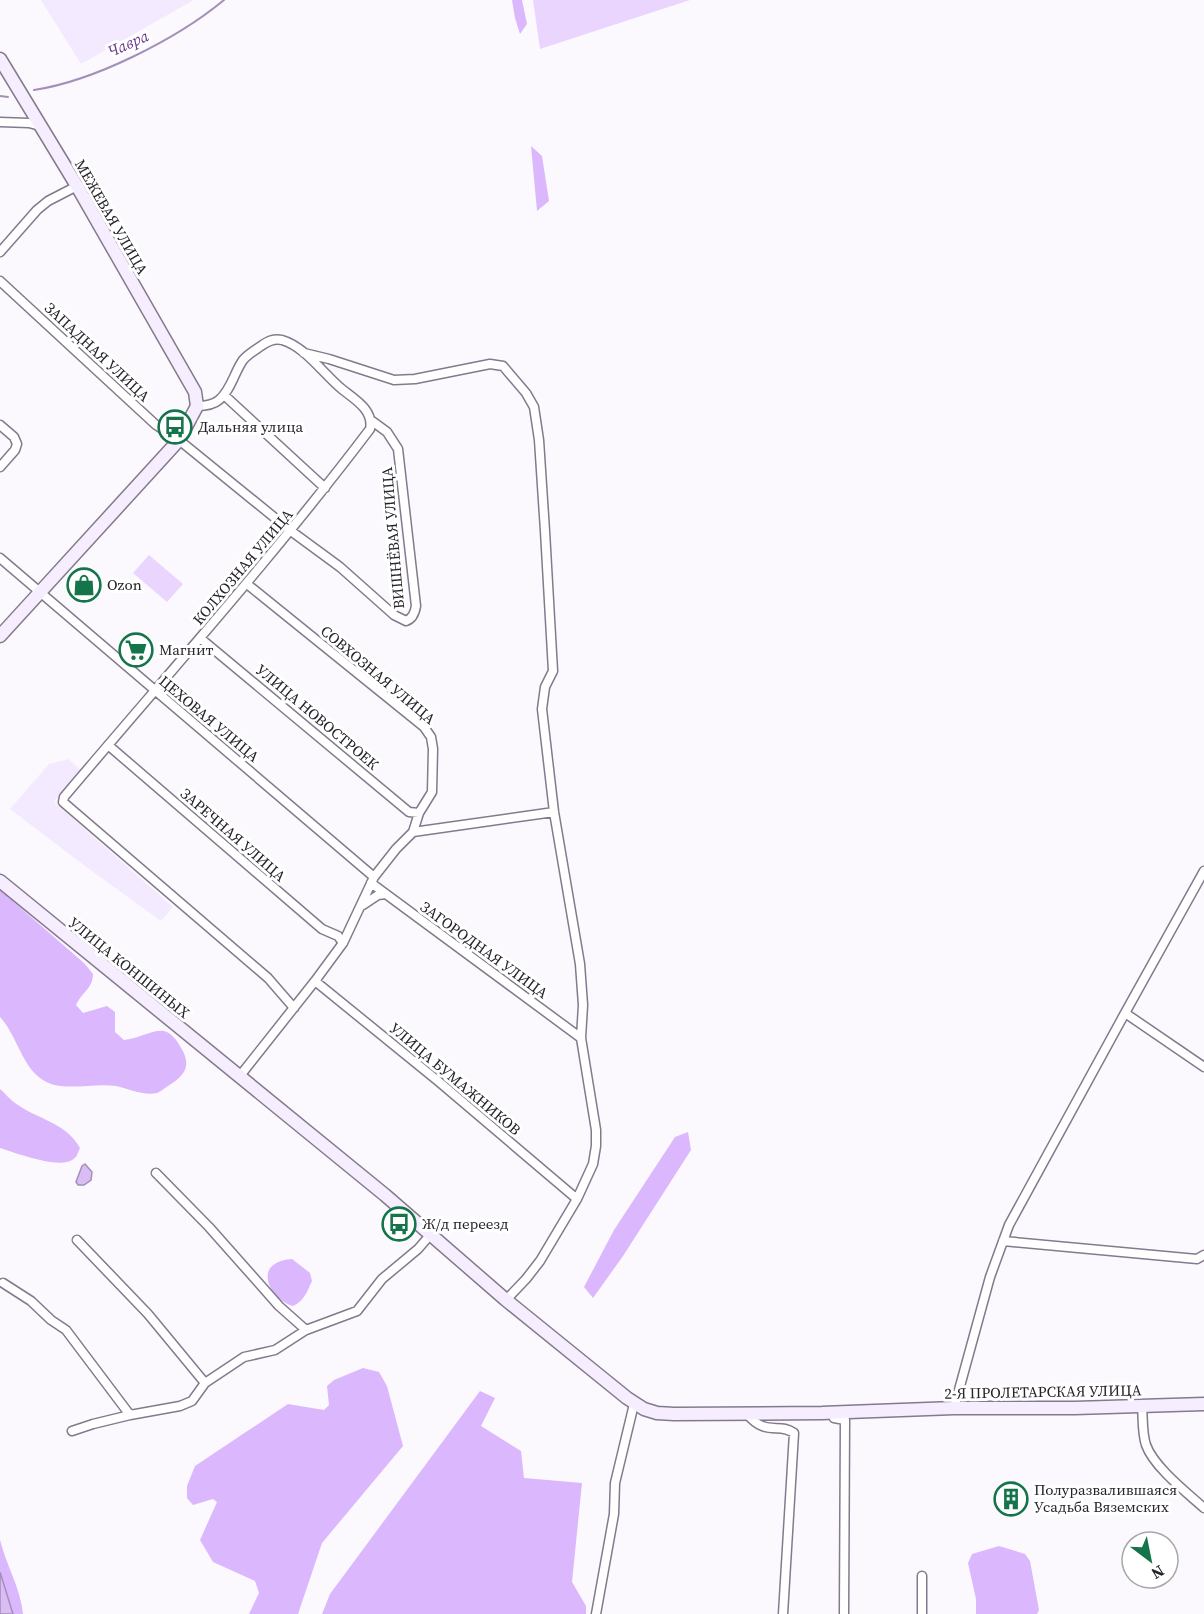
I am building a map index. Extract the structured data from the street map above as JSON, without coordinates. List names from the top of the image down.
{
  "streets": {
    "main road": ["МЕЖЕВАЯ УЛИЦА", "УЛИЦА КОНШИНЫХ", "2-Я ПРОЛЕТАРСКАЯ УЛИЦА"],
    "street": [
      "ЗАПАДНАЯ УЛИЦА",
      "ВИШНЁВАЯ УЛИЦА",
      "КОЛХОЗНАЯ УЛИЦА",
      "СОВХОЗНАЯ УЛИЦА",
      "УЛИЦА НОВОСТРОЕК",
      "ЦЕХОВАЯ УЛИЦА",
      "ЗАРЕЧНАЯ УЛИЦА",
      "ЗАГОРОДНАЯ УЛИЦА",
      "УЛИЦА БУМАЖНИКОВ"
    ]
  },
  "crossings": [
    ["ЗАПАДНАЯ УЛИЦА", "ВИШНЁВАЯ УЛИЦА"],
    ["ЗАПАДНАЯ УЛИЦА", "КОЛХОЗНАЯ УЛИЦА"],
    ["ВИШНЁВАЯ УЛИЦА", "КОЛХОЗНАЯ УЛИЦА"],
    ["КОЛХОЗНАЯ УЛИЦА", "СОВХОЗНАЯ УЛИЦА"],
    ["КОЛХОЗНАЯ УЛИЦА", "УЛИЦА НОВОСТРОЕК"],
    ["КОЛХОЗНАЯ УЛИЦА", "ЦЕХОВАЯ УЛИЦА"],
    ["КОЛХОЗНАЯ УЛИЦА", "ЗАРЕЧНАЯ УЛИЦА"],
    ["СОВХОЗНАЯ УЛИЦА", "УЛИЦА НОВОСТРОЕК"],
    ["СОВХОЗНАЯ УЛИЦА", "ЦЕХОВАЯ УЛИЦА"],
    ["СОВХОЗНАЯ УЛИЦА", "ЗАРЕЧНАЯ УЛИЦА"],
    ["СОВХОЗНАЯ УЛИЦА", "ЗАГОРОДНАЯ УЛИЦА"],
    ["СОВХОЗНАЯ УЛИЦА", "УЛИЦА КОНШИНЫХ"],
    ["СОВХОЗНАЯ УЛИЦА", "УЛИЦА БУМАЖНИКОВ"],
    ["ЦЕХОВАЯ УЛИЦА", "ЗАГОРОДНАЯ УЛИЦА"]
  ],
  "water": ["Чавра"],
  "places": {
    "bus stop": ["Дальняя улица", "Ж/д переезд"],
    "shop": ["Ozon"],
    "supermarket": ["Магнит"],
    "building": ["Полуразвалившаяся Усадьба Вяземских"]
  },
  "north": "bottom right"
}
